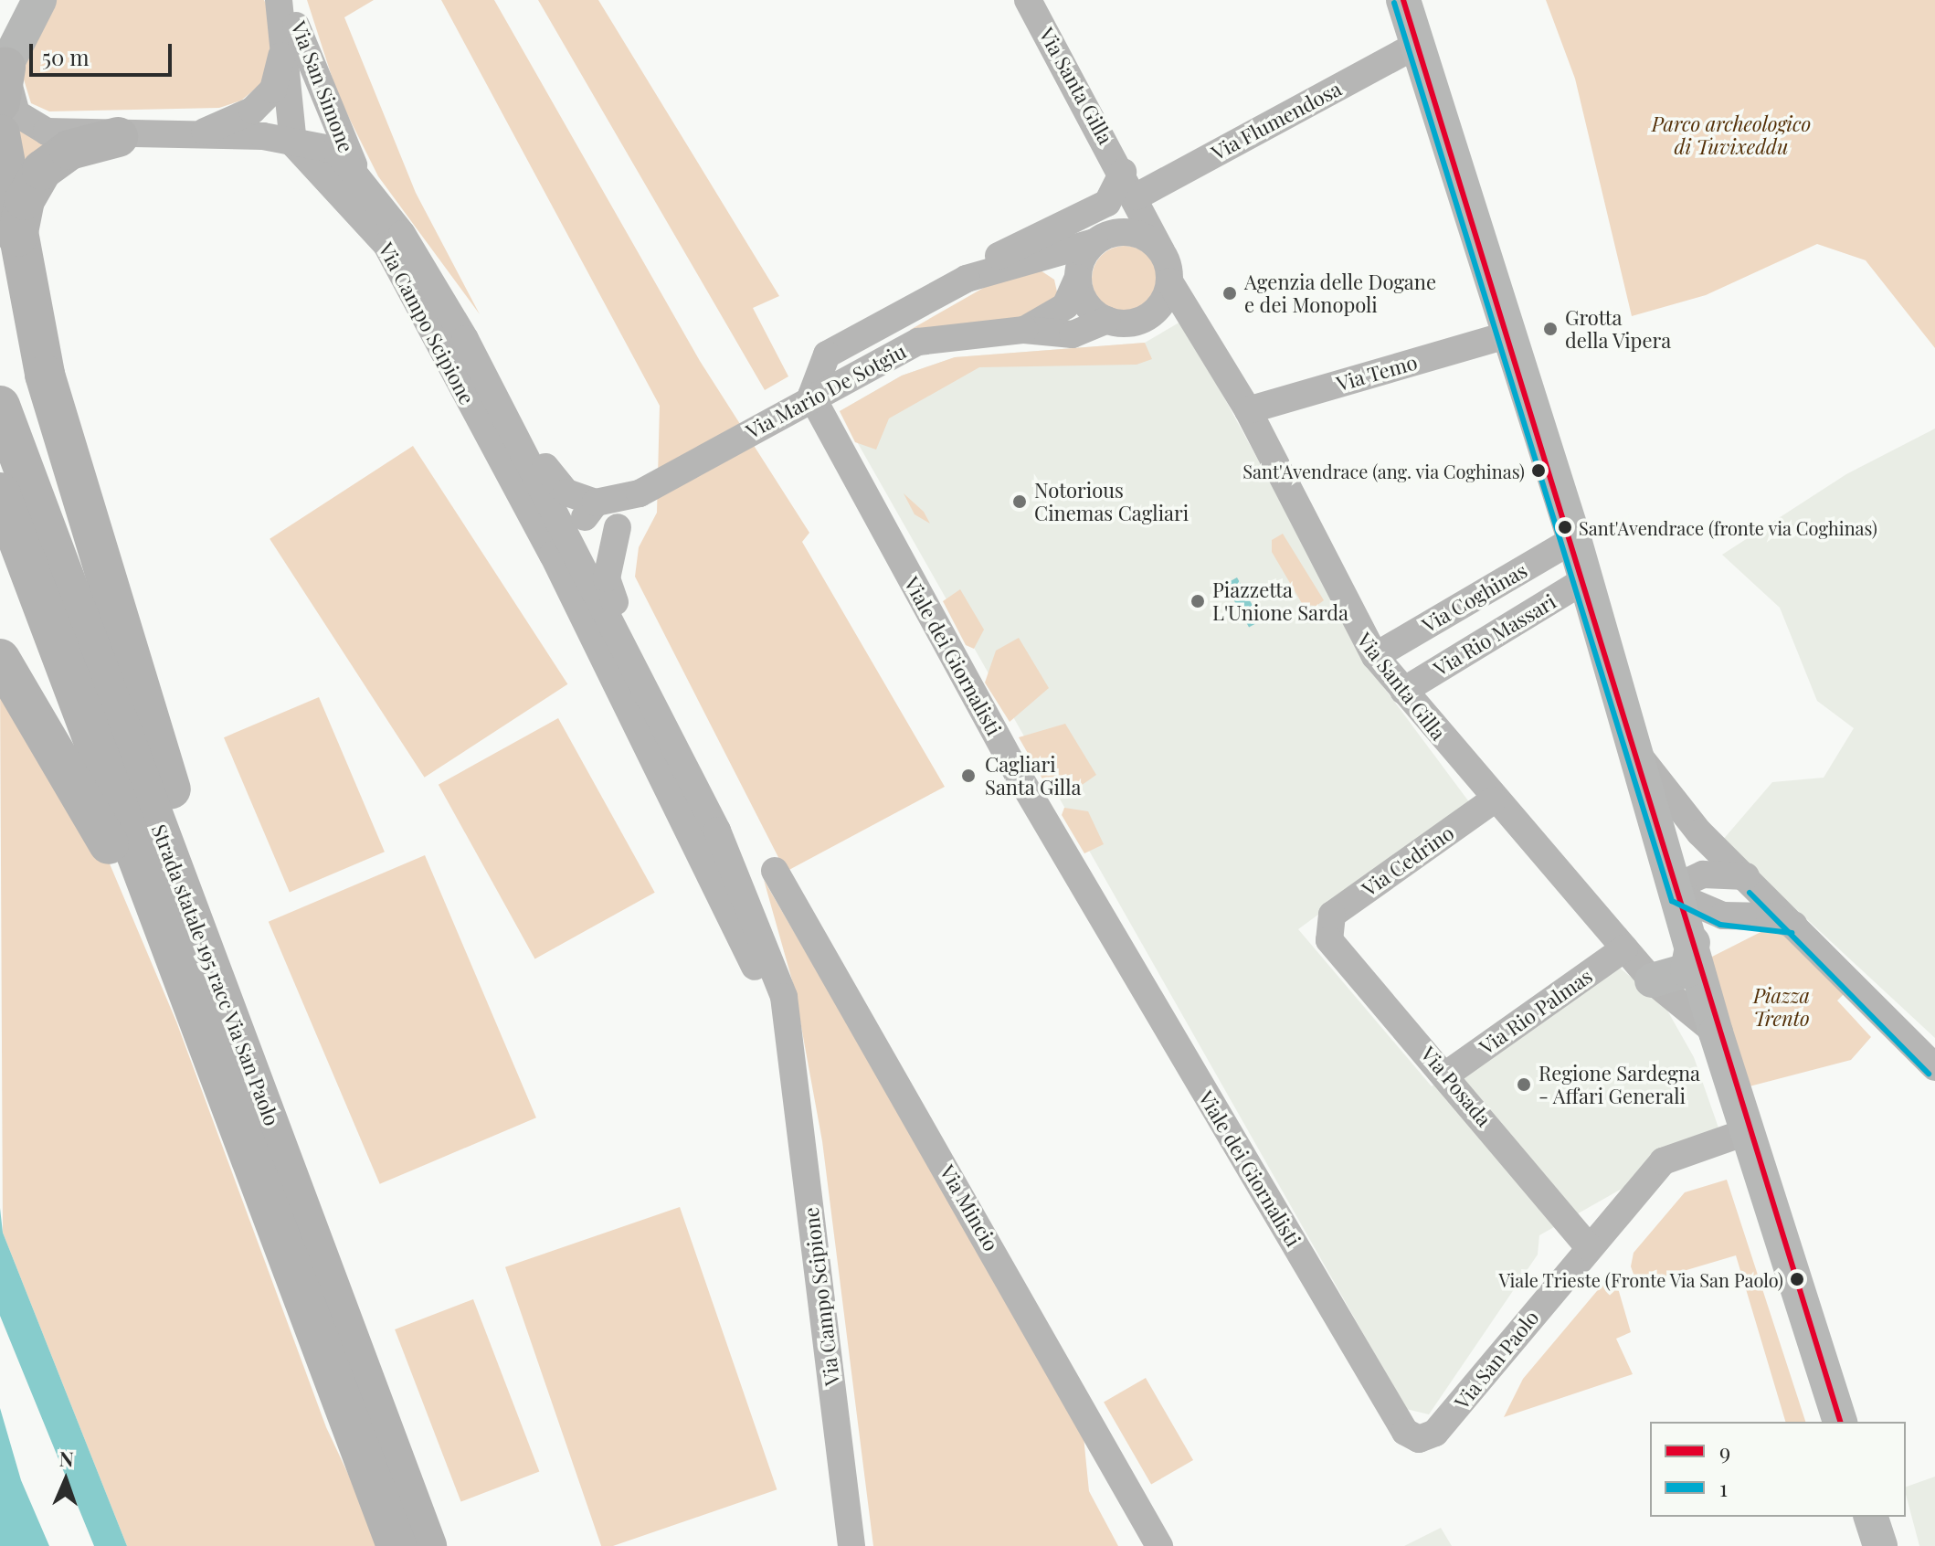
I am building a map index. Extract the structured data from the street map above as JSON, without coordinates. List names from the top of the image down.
{
  "streets": {
    "highway": ["Strada statale 195 racc Via San Paolo"],
    "street": [
      "Via Santa Gilla",
      "Via San Simone",
      "Via Flumendosa",
      "Via Campo Scipione",
      "Via Temo",
      "Via Mario De Sotgiu",
      "Via Coghinas",
      "Via Rio Massari",
      "Viale dei Giornalisti",
      "Via Cedrino",
      "Via Rio Palmas",
      "Via Posada",
      "Via Mincio",
      "Via San Paolo"
    ]
  },
  "crossings": [
    ["Via Santa Gilla", "Via Flumendosa"],
    ["Via Santa Gilla", "Via Temo"],
    ["Via Santa Gilla", "Via Mario De Sotgiu"],
    ["Via Santa Gilla", "Via Coghinas"],
    ["Via Santa Gilla", "Via Rio Massari"],
    ["Via Santa Gilla", "Viale dei Giornalisti"],
    ["Via Santa Gilla", "Via Cedrino"],
    ["Via Santa Gilla", "Via Rio Palmas"],
    ["Via San Simone", "Via Campo Scipione"],
    ["Via Campo Scipione", "Via Mario De Sotgiu"],
    ["Via Mario De Sotgiu", "Viale dei Giornalisti"],
    ["Viale dei Giornalisti", "Via San Paolo"],
    ["Via Cedrino", "Via Posada"],
    ["Via Rio Palmas", "Via Posada"],
    ["Via Posada", "Via San Paolo"]
  ],
  "parks": ["Parco archeologico di Tuvixeddu", "Piazza Trento"],
  "places": [
    "Agenzia delle Dogane e dei Monopoli",
    "Grotta della Vipera",
    "Sant'Avendrace (ang. via Coghinas)",
    "Notorious Cinemas Cagliari",
    "Sant'Avendrace (fronte via Coghinas)",
    "Piazzetta L'Unione Sarda",
    "Cagliari Santa Gilla",
    "Regione Sardegna - Affari Generali",
    "Viale Trieste (Fronte Via San Paolo)"
  ],
  "lines": ["transit line 9", "transit line 1"],
  "legend": ["9", "1"],
  "scale_bar": "50 m",
  "north": "top"
}
